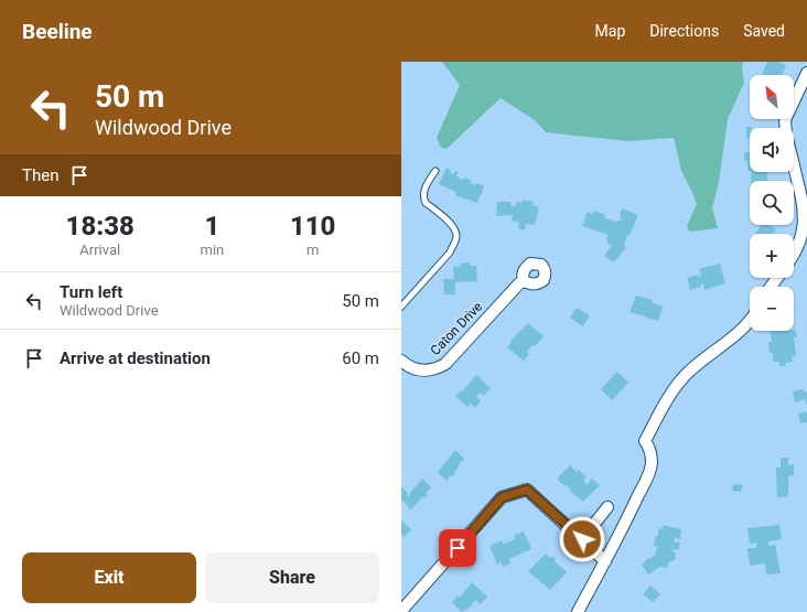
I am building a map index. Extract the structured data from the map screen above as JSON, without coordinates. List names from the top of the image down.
{
  "streets": {
    "street": ["Caton Drive"]
  },
  "north": "top left",
  "page": {
    "header": "Beeline",
    "nav": ["Map", "Directions", "Saved"],
    "turn": ["50 m", "Wildwood Drive"],
    "map_buttons": ["+", "−"],
    "then": "Then",
    "eta": [
      "18:38",
      "Arrival",
      "1",
      "min",
      "110",
      "m"
    ],
    "list": [
      {
        "name": "Turn left",
        "note": "Wildwood Drive",
        "value": "50 m"
      },
      {
        "name": "Arrive at destination",
        "value": "60 m"
      }
    ],
    "buttons": ["Exit", "Share"]
  }
}
